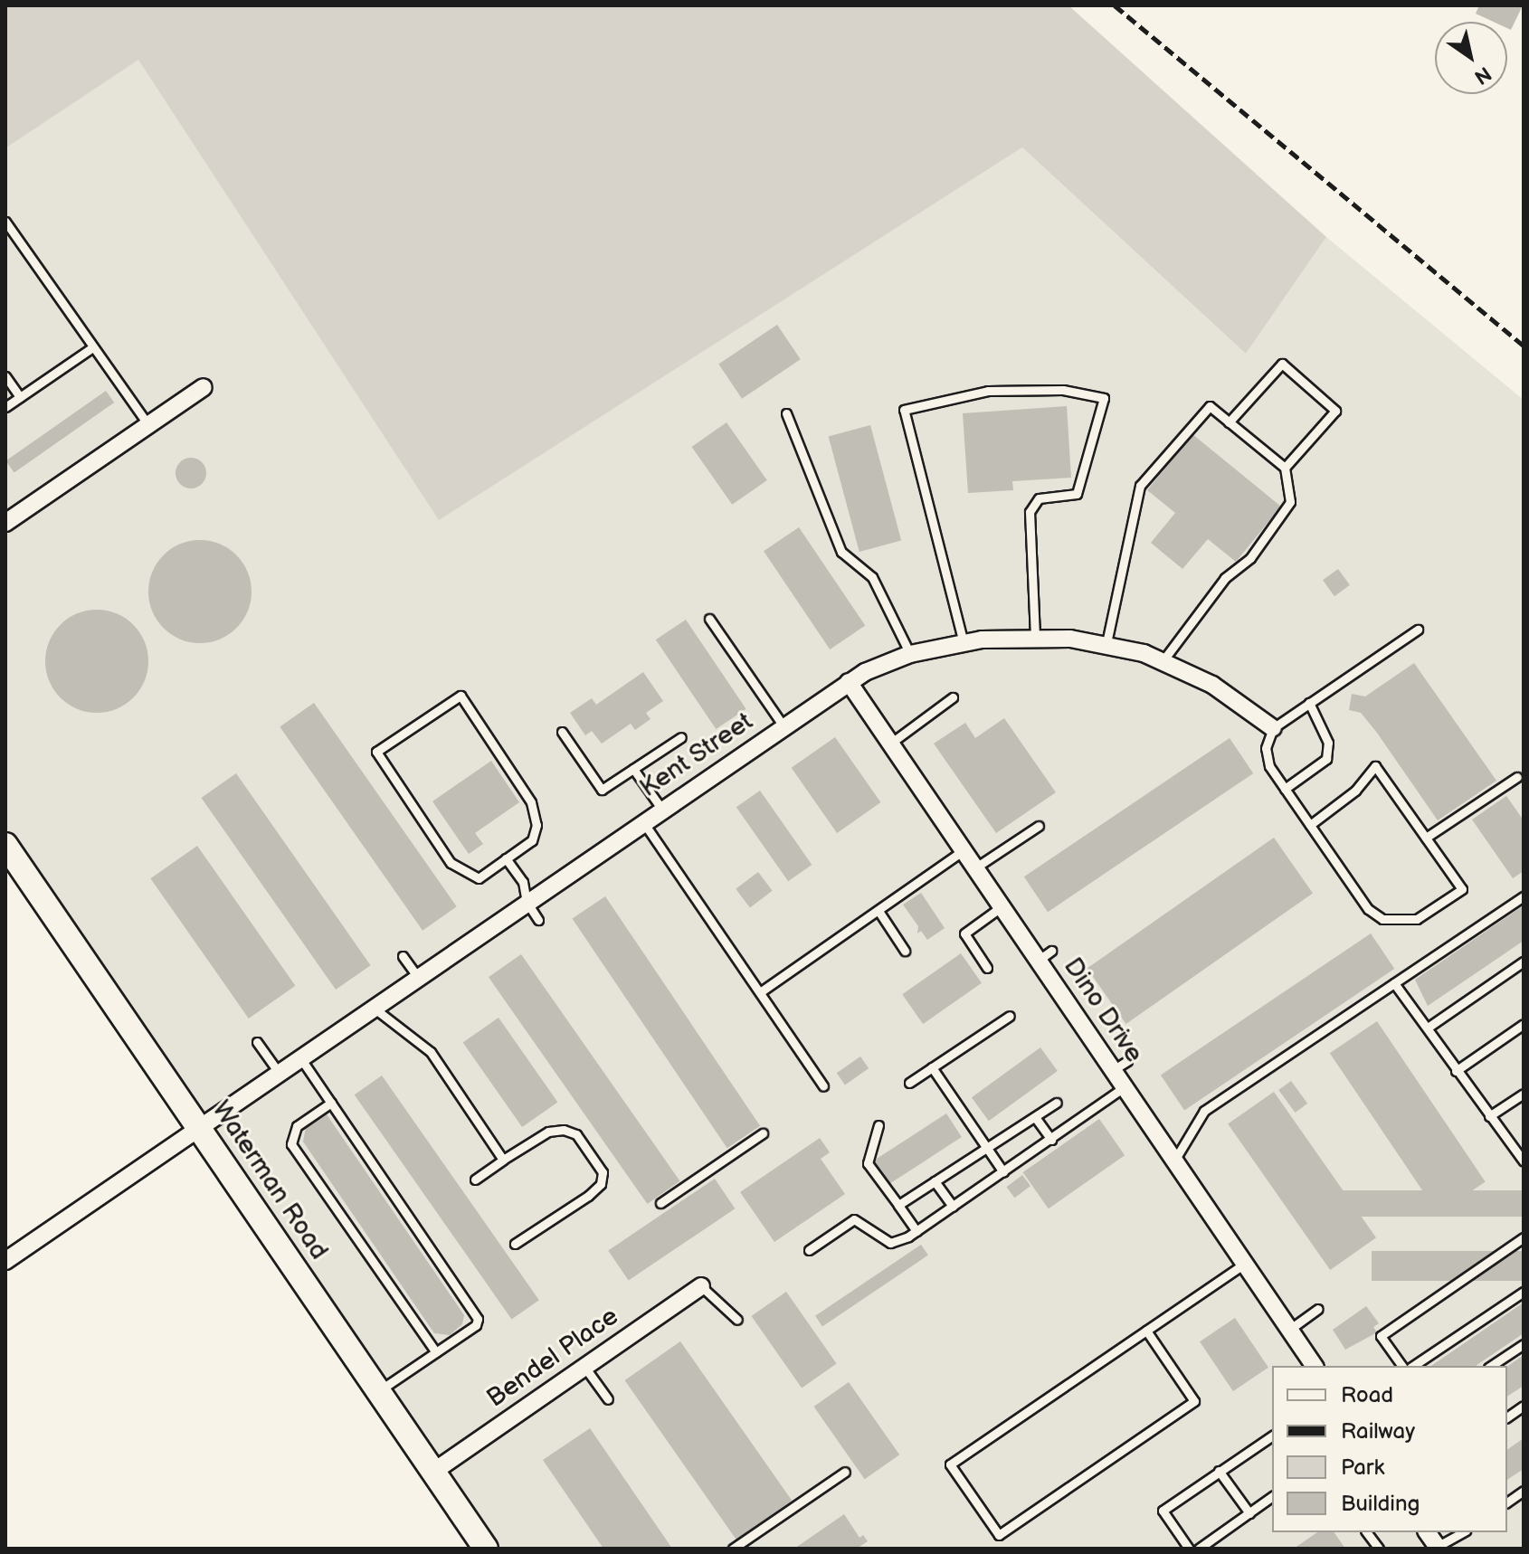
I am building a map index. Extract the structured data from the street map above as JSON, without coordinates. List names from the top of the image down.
{
  "streets": {
    "main road": ["Waterman Road"],
    "street": ["Kent Street", "Dino Drive", "Bendel Place"]
  },
  "crossings": [
    ["Kent Street", "Dino Drive"],
    ["Kent Street", "Waterman Road"],
    ["Waterman Road", "Bendel Place"]
  ],
  "legend": [
    "Road",
    "Railway",
    "Park",
    "Building"
  ],
  "north": "bottom right"
}
